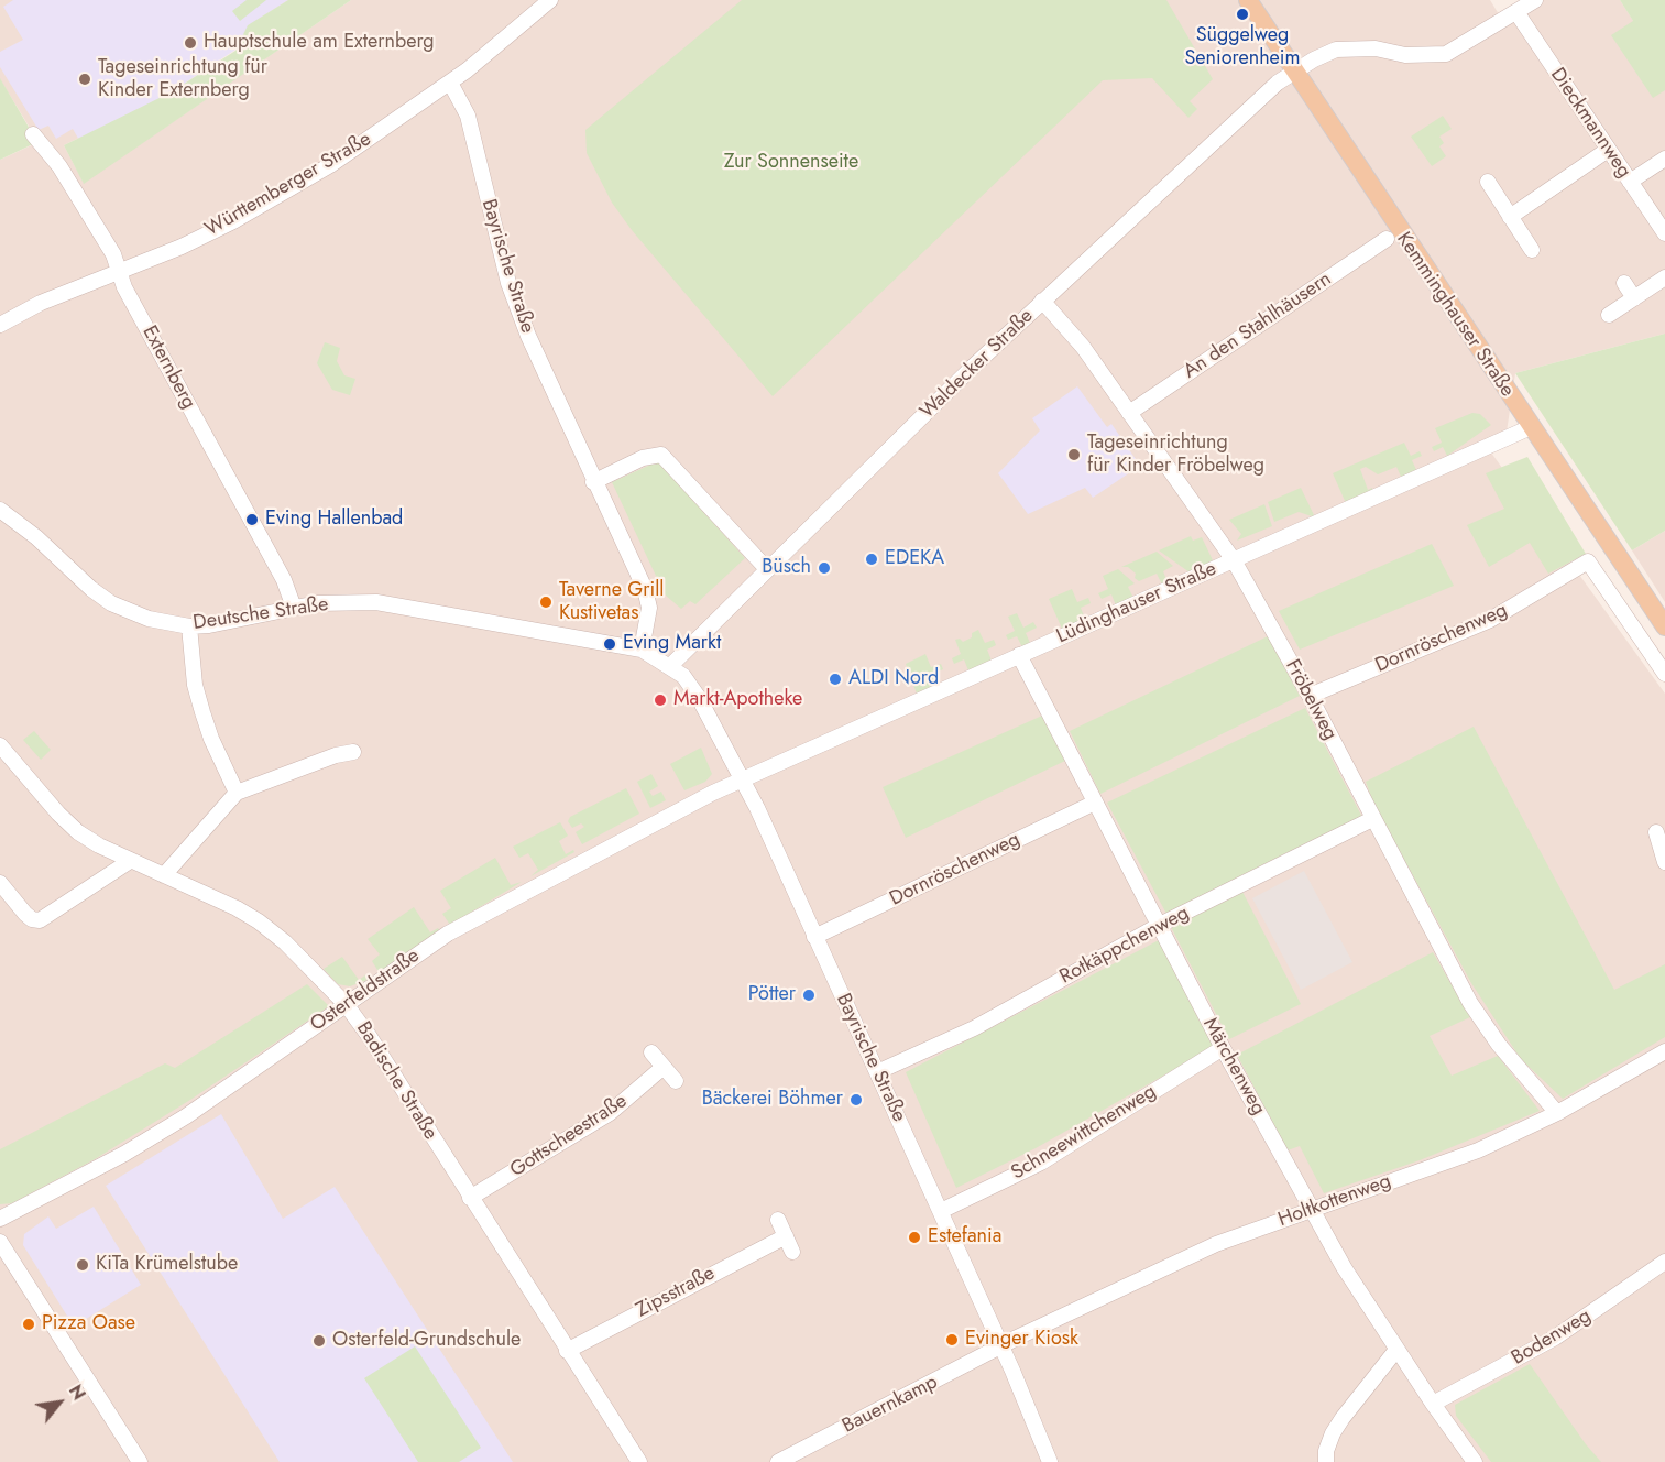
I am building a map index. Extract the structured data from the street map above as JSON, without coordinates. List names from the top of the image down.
{
  "streets": {
    "main road": ["Kemminghauser Straße"],
    "street": [
      "Dieckmannweg",
      "Württemberger Straße",
      "Bayrische Straße",
      "An den Stahlhäusern",
      "Waldecker Straße",
      "Externberg",
      "Lüdinghauser Straße",
      "Deutsche Straße",
      "Dornröschenweg",
      "Fröbelweg",
      "Rotkäppchenweg",
      "Osterfeldstraße",
      "Märchenweg",
      "Badische Straße",
      "Schneewittchenweg",
      "Gottscheestraße",
      "Holtkottenweg",
      "Zipsstraße",
      "Bodenweg",
      "Bauernkamp"
    ]
  },
  "crossings": [
    ["Dieckmannweg", "Waldecker Straße"],
    ["Württemberger Straße", "Bayrische Straße"],
    ["Württemberger Straße", "Externberg"],
    ["Bayrische Straße", "Waldecker Straße"],
    ["Bayrische Straße", "Lüdinghauser Straße"],
    ["Bayrische Straße", "Deutsche Straße"],
    ["Bayrische Straße", "Dornröschenweg"],
    ["Bayrische Straße", "Rotkäppchenweg"],
    ["Bayrische Straße", "Osterfeldstraße"],
    ["Bayrische Straße", "Schneewittchenweg"],
    ["Bayrische Straße", "Holtkottenweg"],
    ["Bayrische Straße", "Bauernkamp"],
    ["Kemminghauser Straße", "Waldecker Straße"],
    ["Kemminghauser Straße", "Lüdinghauser Straße"],
    ["An den Stahlhäusern", "Fröbelweg"],
    ["Waldecker Straße", "Deutsche Straße"],
    ["Waldecker Straße", "Fröbelweg"],
    ["Externberg", "Deutsche Straße"],
    ["Lüdinghauser Straße", "Fröbelweg"],
    ["Lüdinghauser Straße", "Osterfeldstraße"],
    ["Lüdinghauser Straße", "Märchenweg"],
    ["Dornröschenweg", "Fröbelweg"],
    ["Dornröschenweg", "Märchenweg"],
    ["Fröbelweg", "Rotkäppchenweg"],
    ["Fröbelweg", "Holtkottenweg"],
    ["Rotkäppchenweg", "Märchenweg"],
    ["Osterfeldstraße", "Badische Straße"],
    ["Märchenweg", "Schneewittchenweg"],
    ["Märchenweg", "Holtkottenweg"],
    ["Märchenweg", "Bodenweg"],
    ["Badische Straße", "Gottscheestraße"],
    ["Badische Straße", "Zipsstraße"],
    ["Holtkottenweg", "Bauernkamp"]
  ],
  "parks": ["Zur Sonnenseite"],
  "places": [
    "Süggelweg Seniorenheim",
    "Hauptschule am Externberg",
    "Tageseinrichtung für Kinder Externberg",
    "Tageseinrichtung für Kinder Fröbelweg",
    "Eving Hallenbad",
    "EDEKA",
    "Büsch",
    "Taverne Grill Kustivetas",
    "Eving Markt",
    "ALDI Nord",
    "Markt-Apotheke",
    "Pötter",
    "Bäckerei Böhmer",
    "Estefania",
    "KiTa Krümelstube",
    "Pizza Oase",
    "Evinger Kiosk",
    "Osterfeld-Grundschule"
  ],
  "north": "top right"
}
